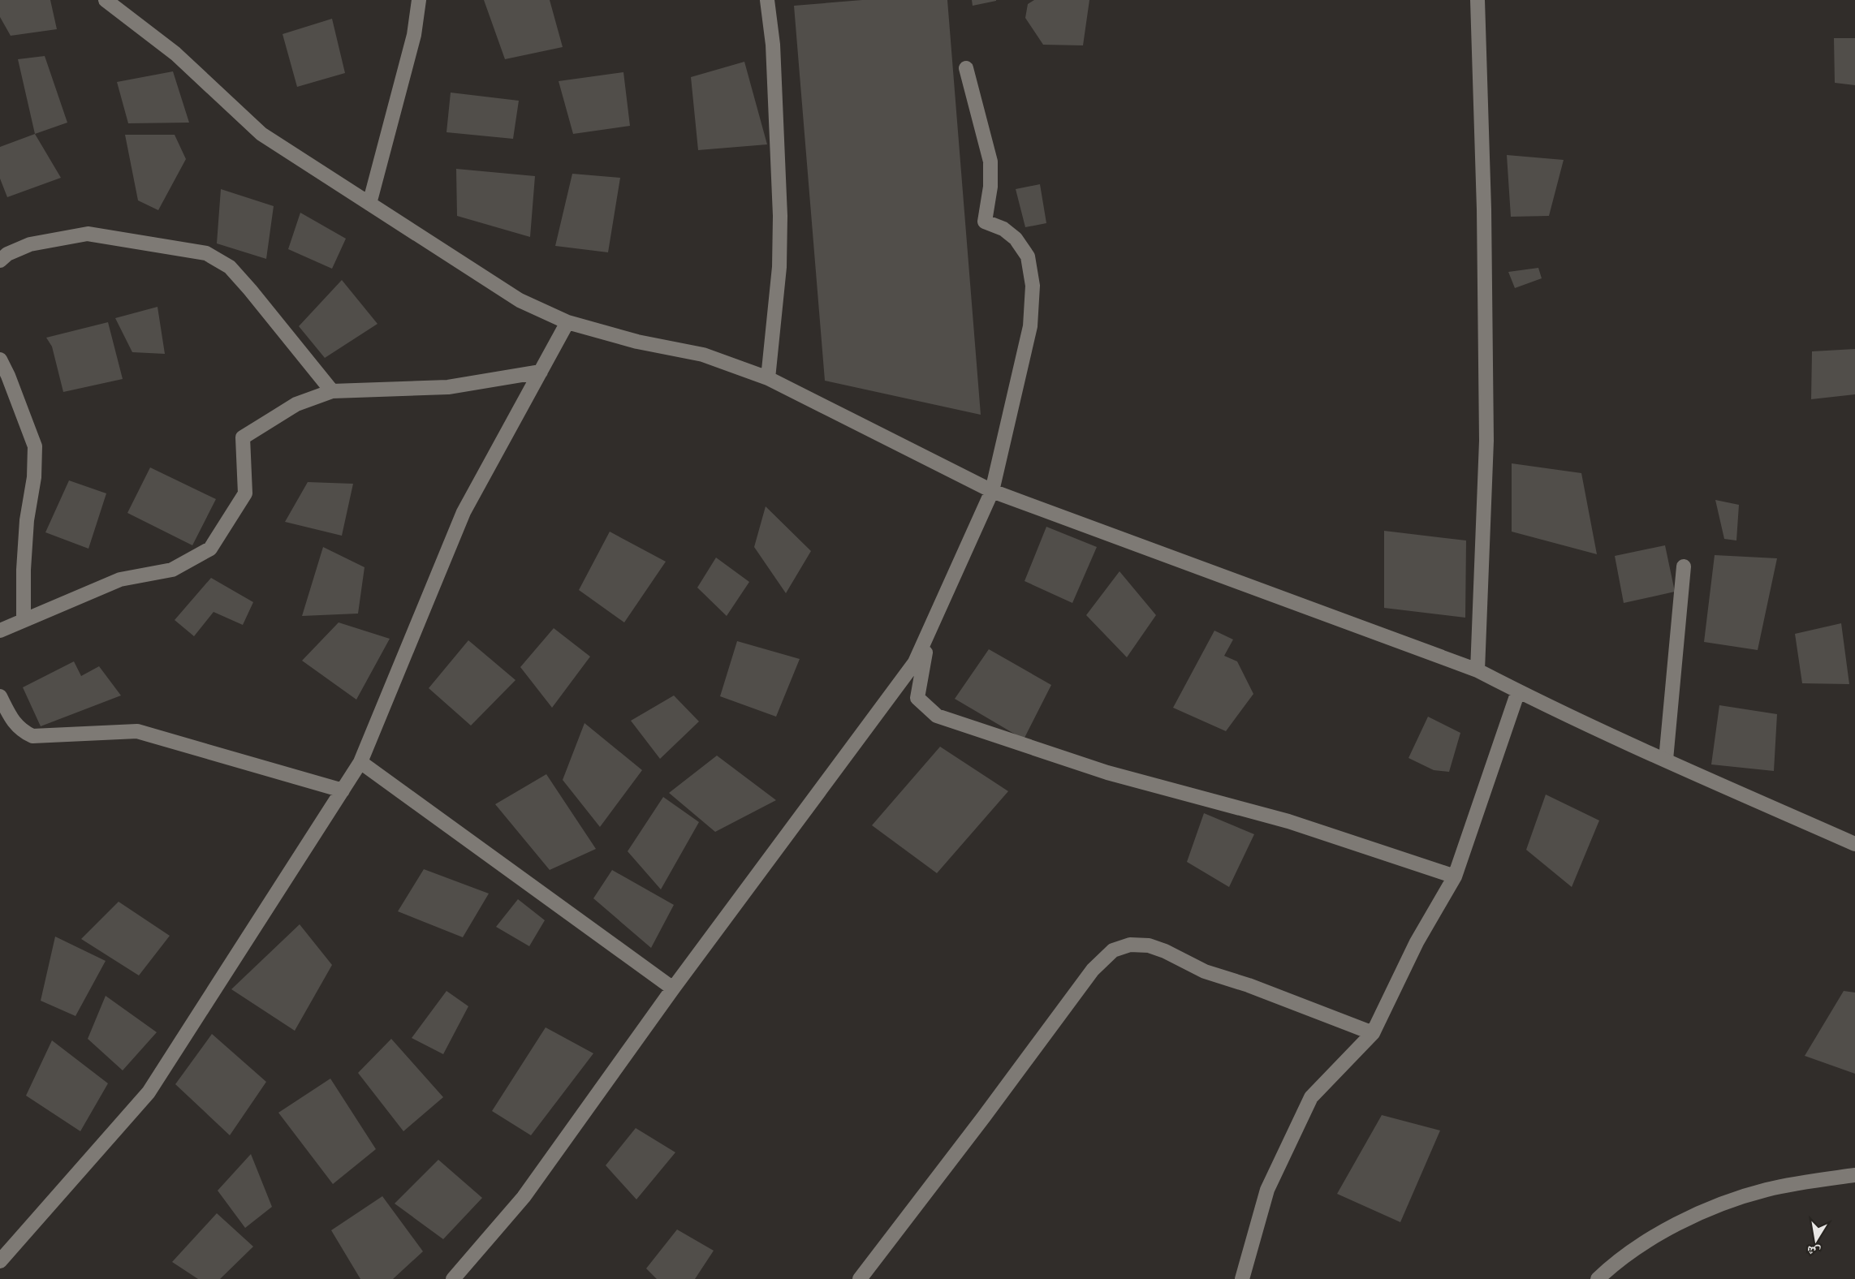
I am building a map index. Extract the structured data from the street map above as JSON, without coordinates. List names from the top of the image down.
{
  "north": "bottom"
}
